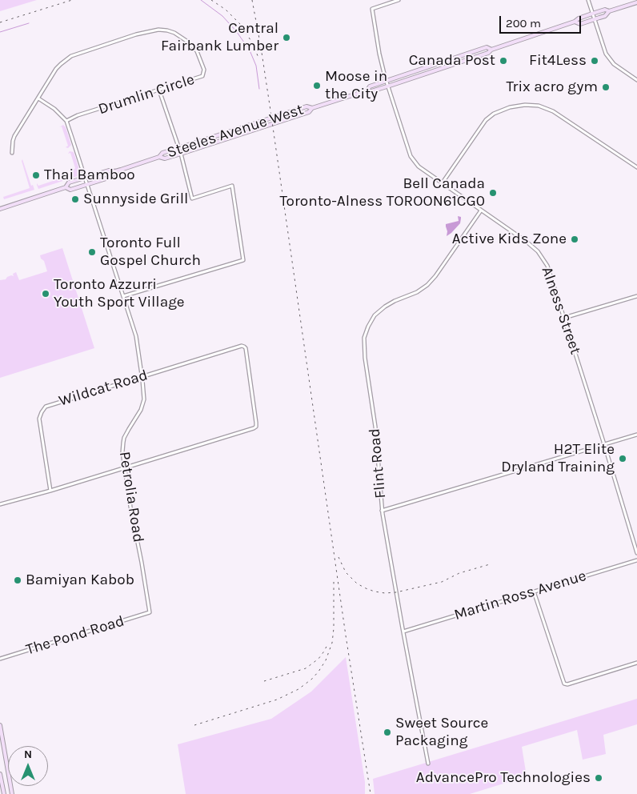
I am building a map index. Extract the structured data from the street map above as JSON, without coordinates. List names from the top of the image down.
{
  "streets": {
    "main road": ["Steeles Avenue West"],
    "street": [
      "Drumlin Circle",
      "Alness Street",
      "Wildcat Road",
      "Flint Road",
      "Petrolia Road",
      "Martin Ross Avenue",
      "The Pond Road"
    ]
  },
  "crossings": [
    ["Drumlin Circle", "Petrolia Road"],
    ["Steeles Avenue West", "Alness Street"],
    ["Steeles Avenue West", "Petrolia Road"],
    ["Alness Street", "Flint Road"],
    ["Wildcat Road", "Petrolia Road"],
    ["Flint Road", "Martin Ross Avenue"],
    ["Petrolia Road", "The Pond Road"]
  ],
  "places": [
    "Central Fairbank Lumber",
    "Canada Post",
    "Fit4Less",
    "Moose in the City",
    "Trix acro gym",
    "Thai Bamboo",
    "Bell Canada Toronto-Alness TOROON61CG0",
    "Sunnyside Grill",
    "Active Kids Zone",
    "Toronto Full Gospel Church",
    "Toronto Azzurri Youth Sport Village",
    "H2T Elite Dryland Training",
    "Bamiyan Kabob",
    "Sweet Source Packaging",
    "AdvancePro Technologies"
  ],
  "scale_bar": "200 m",
  "north": "top"
}
